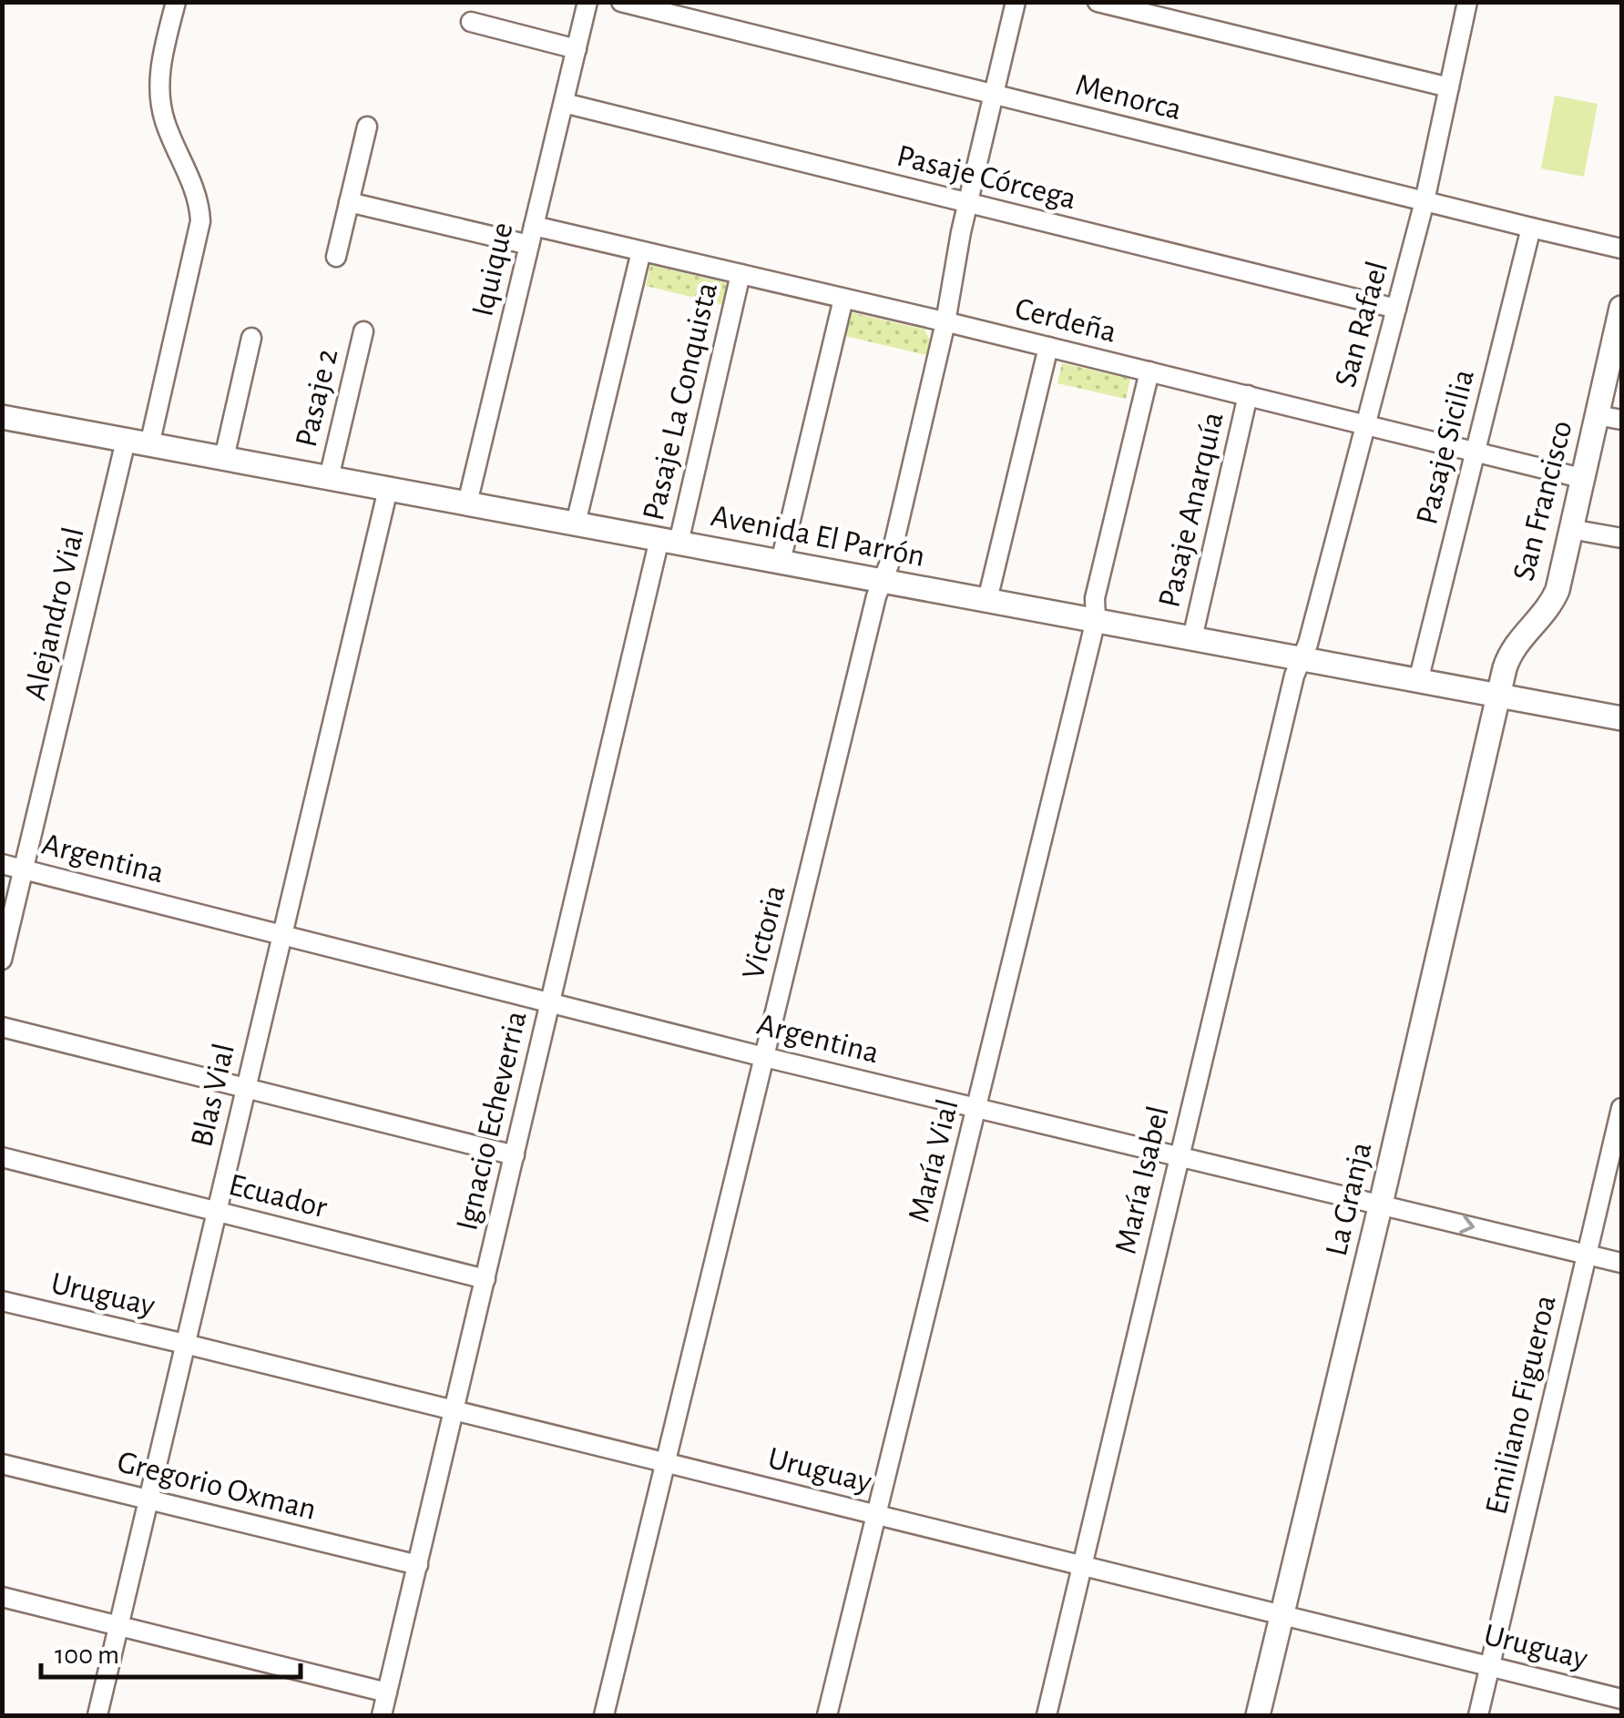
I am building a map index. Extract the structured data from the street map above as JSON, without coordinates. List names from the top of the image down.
{
  "streets": {
    "main road": ["San Francisco", "Avenida El Parrón", "La Granja"],
    "street": [
      "Menorca",
      "Pasaje Córcega",
      "Iquique",
      "Cerdeña",
      "San Rafael",
      "Pasaje 2",
      "Pasaje La Conquista",
      "Pasaje Sicilia",
      "Pasaje Anarquía",
      "Alejandro Vial",
      "Argentina",
      "Victoria",
      "Blas Vial",
      "Ignacio Echeverria",
      "María Vial",
      "María Isabel",
      "Ecuador",
      "Uruguay",
      "Emiliano Figueroa",
      "Gregorio Oxman"
    ]
  },
  "crossings": [
    ["Menorca", "San Rafael"],
    ["Menorca", "Pasaje Sicilia"],
    ["Menorca", "Victoria"],
    ["Pasaje Córcega", "Iquique"],
    ["Pasaje Córcega", "San Rafael"],
    ["Pasaje Córcega", "Victoria"],
    ["Iquique", "Cerdeña"],
    ["Iquique", "Avenida El Parrón"],
    ["Cerdeña", "San Rafael"],
    ["Cerdeña", "Pasaje La Conquista"],
    ["Cerdeña", "Pasaje Sicilia"],
    ["Cerdeña", "San Francisco"],
    ["Cerdeña", "Pasaje Anarquía"],
    ["Cerdeña", "Victoria"],
    ["Cerdeña", "María Vial"],
    ["San Rafael", "Avenida El Parrón"],
    ["San Rafael", "María Isabel"],
    ["Pasaje 2", "Avenida El Parrón"],
    ["Pasaje La Conquista", "Avenida El Parrón"],
    ["Pasaje La Conquista", "Ignacio Echeverria"],
    ["Pasaje Sicilia", "Avenida El Parrón"],
    ["San Francisco", "Avenida El Parrón"],
    ["San Francisco", "La Granja"],
    ["Pasaje Anarquía", "Avenida El Parrón"],
    ["Avenida El Parrón", "Alejandro Vial"],
    ["Avenida El Parrón", "Victoria"],
    ["Avenida El Parrón", "Blas Vial"],
    ["Avenida El Parrón", "Ignacio Echeverria"],
    ["Avenida El Parrón", "María Vial"],
    ["Avenida El Parrón", "María Isabel"],
    ["Avenida El Parrón", "La Granja"],
    ["Alejandro Vial", "Argentina"],
    ["Argentina", "Victoria"],
    ["Argentina", "Blas Vial"],
    ["Argentina", "Ignacio Echeverria"],
    ["Argentina", "María Vial"],
    ["Argentina", "María Isabel"],
    ["Argentina", "La Granja"],
    ["Argentina", "Emiliano Figueroa"],
    ["Victoria", "Uruguay"],
    ["Blas Vial", "Ecuador"],
    ["Blas Vial", "Uruguay"],
    ["Blas Vial", "Gregorio Oxman"],
    ["Ignacio Echeverria", "Ecuador"],
    ["Ignacio Echeverria", "Uruguay"],
    ["Ignacio Echeverria", "Gregorio Oxman"],
    ["María Vial", "Uruguay"],
    ["María Isabel", "Uruguay"],
    ["La Granja", "Uruguay"],
    ["Uruguay", "Emiliano Figueroa"]
  ],
  "scale_bar": "100 m"
}
